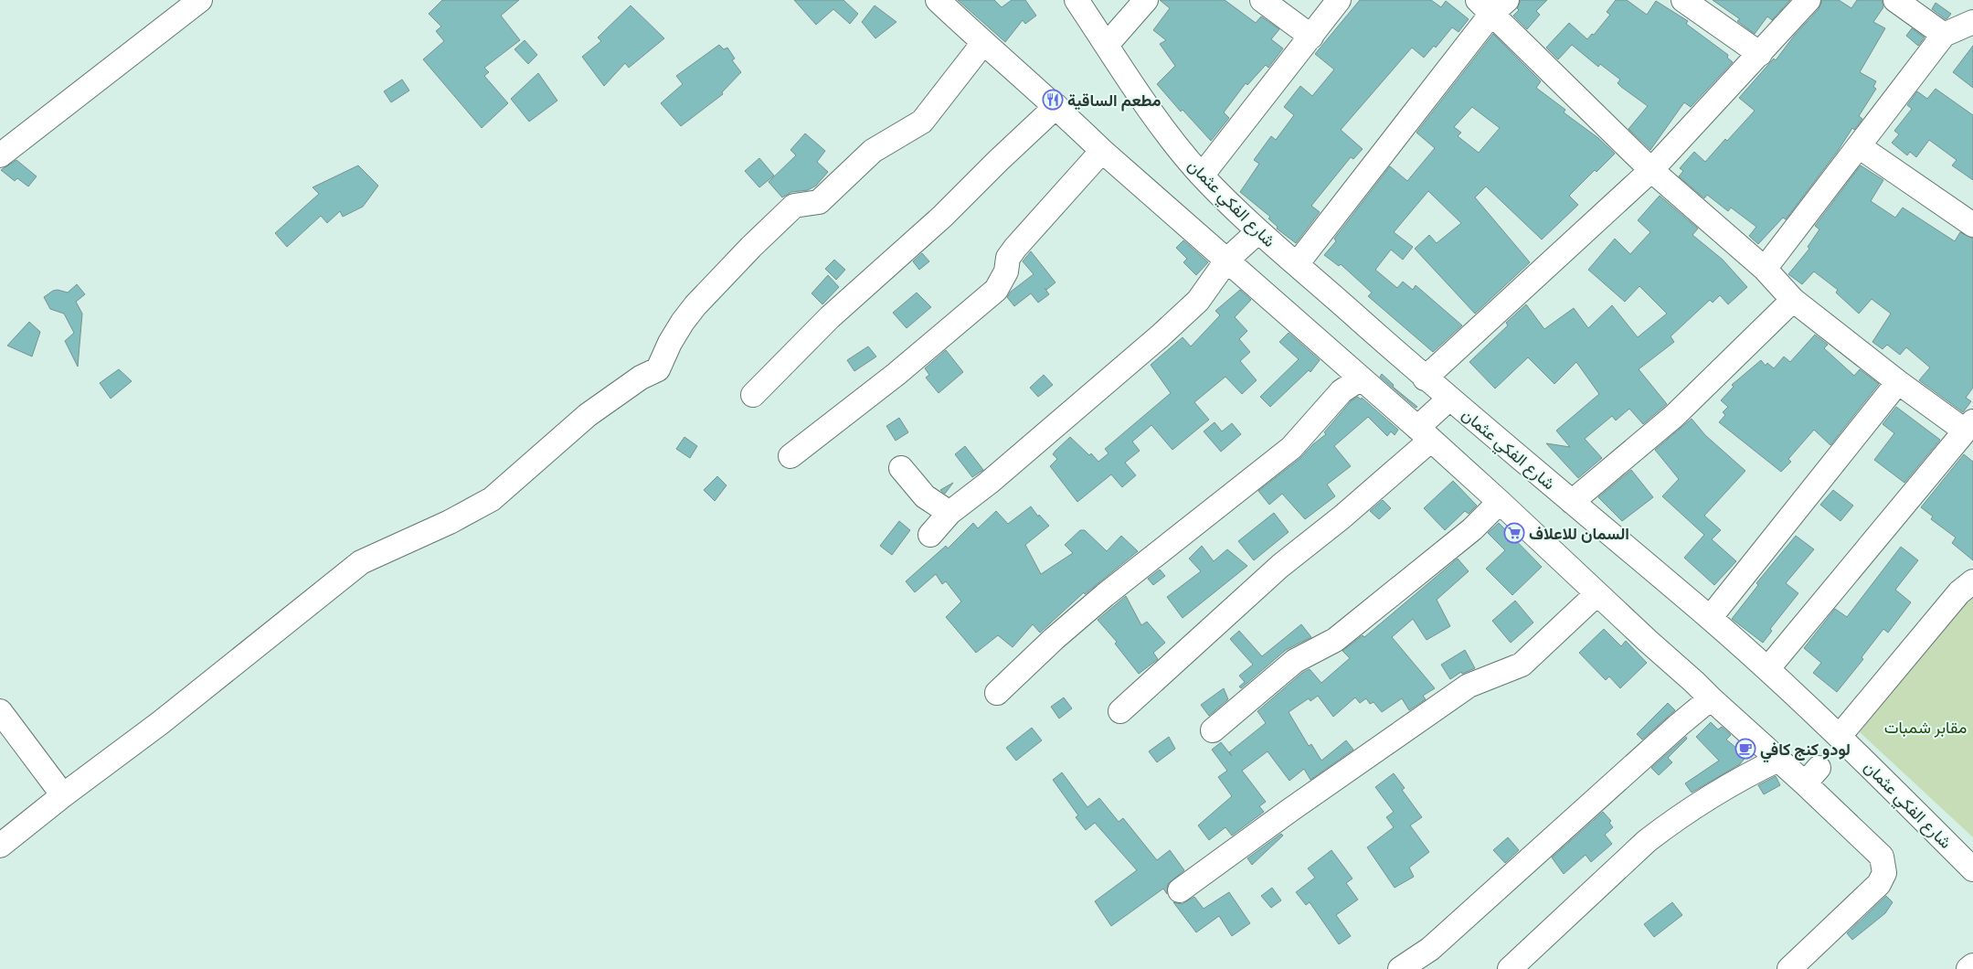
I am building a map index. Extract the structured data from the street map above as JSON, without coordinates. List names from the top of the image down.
{
  "streets": {
    "street": ["شارع الفكي عثمان"]
  },
  "parks": ["مقابر شمبات"],
  "places": {
    "restaurant": ["مطعم الساقية"],
    "supermarket": ["السمان للاعلاف"],
    "cafe": ["لودو كنج كافي"]
  }
}
